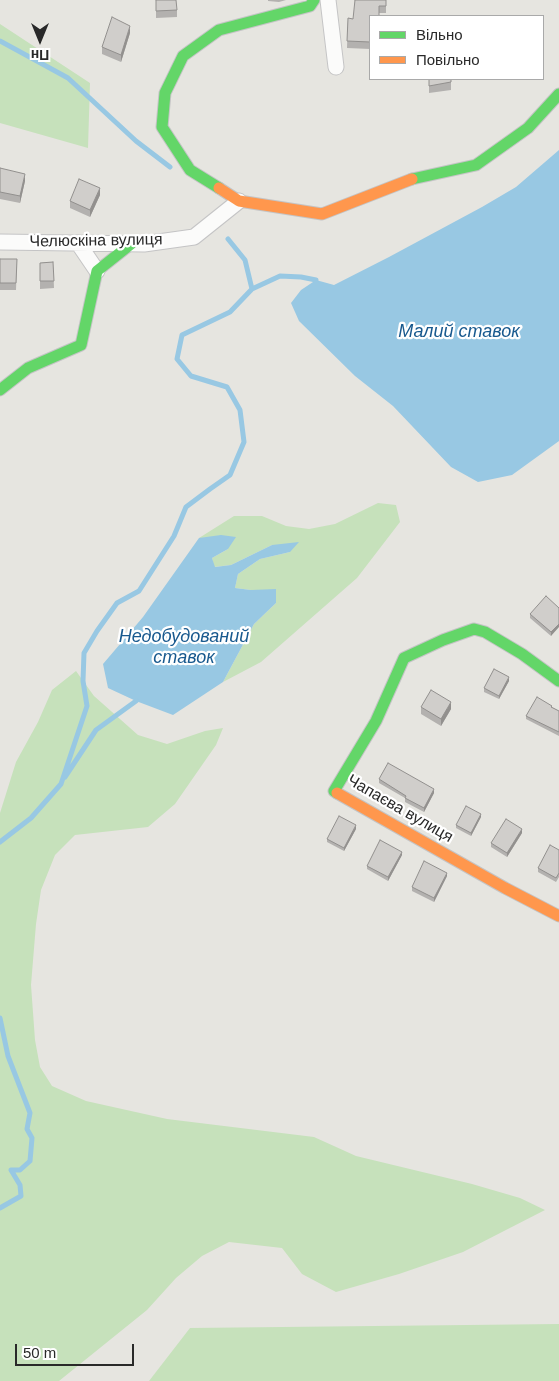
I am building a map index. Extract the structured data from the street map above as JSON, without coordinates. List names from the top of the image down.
{
  "streets": {
    "street": ["Челюскіна вулиця", "Чапаєва вулиця"]
  },
  "water": ["Малий ставок", "Недобудований ставок"],
  "legend": ["Вільно", "Повільно"],
  "scale_bar": "50 m",
  "north": "bottom"
}
